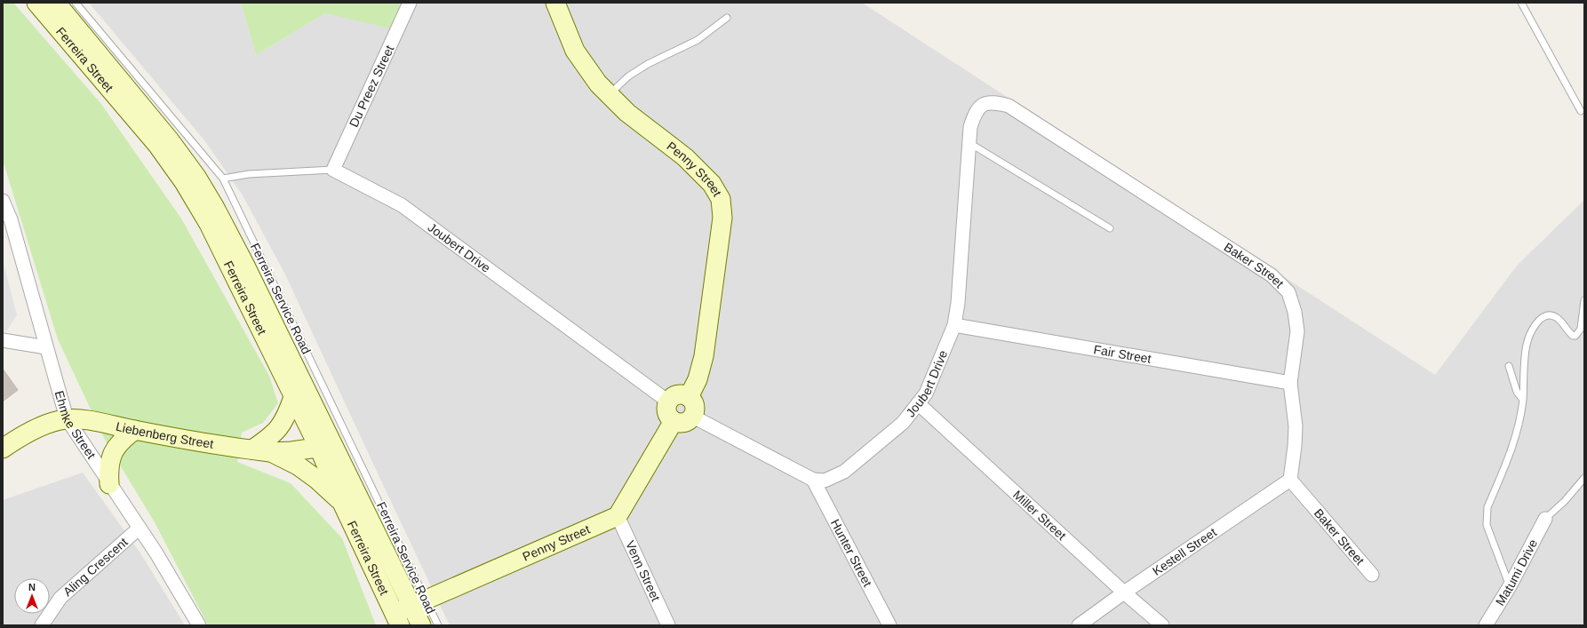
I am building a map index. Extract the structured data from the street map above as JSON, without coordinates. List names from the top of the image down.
{
  "streets": {
    "main road": ["Ferreira Street", "Penny Street", "Liebenberg Street"],
    "street": [
      "Du Preez Street",
      "Joubert Drive",
      "Baker Street",
      "Fair Street",
      "Ehmke Street",
      "Miller Street",
      "Kestell Street",
      "Hunter Street",
      "Aling Crescent",
      "Venn Street",
      "Matumi Drive"
    ],
    "lane": ["Ferreira Service Road"]
  },
  "crossings": [
    ["Ferreira Street", "Penny Street"],
    ["Ferreira Street", "Ferreira Service Road"],
    ["Ferreira Street", "Liebenberg Street"],
    ["Du Preez Street", "Joubert Drive"],
    ["Penny Street", "Joubert Drive"],
    ["Penny Street", "Ferreira Service Road"],
    ["Penny Street", "Venn Street"],
    ["Joubert Drive", "Baker Street"],
    ["Joubert Drive", "Fair Street"],
    ["Joubert Drive", "Miller Street"],
    ["Joubert Drive", "Hunter Street"],
    ["Baker Street", "Fair Street"],
    ["Baker Street", "Kestell Street"],
    ["Ehmke Street", "Liebenberg Street"],
    ["Ehmke Street", "Aling Crescent"],
    ["Miller Street", "Kestell Street"]
  ],
  "north": "top"
}
